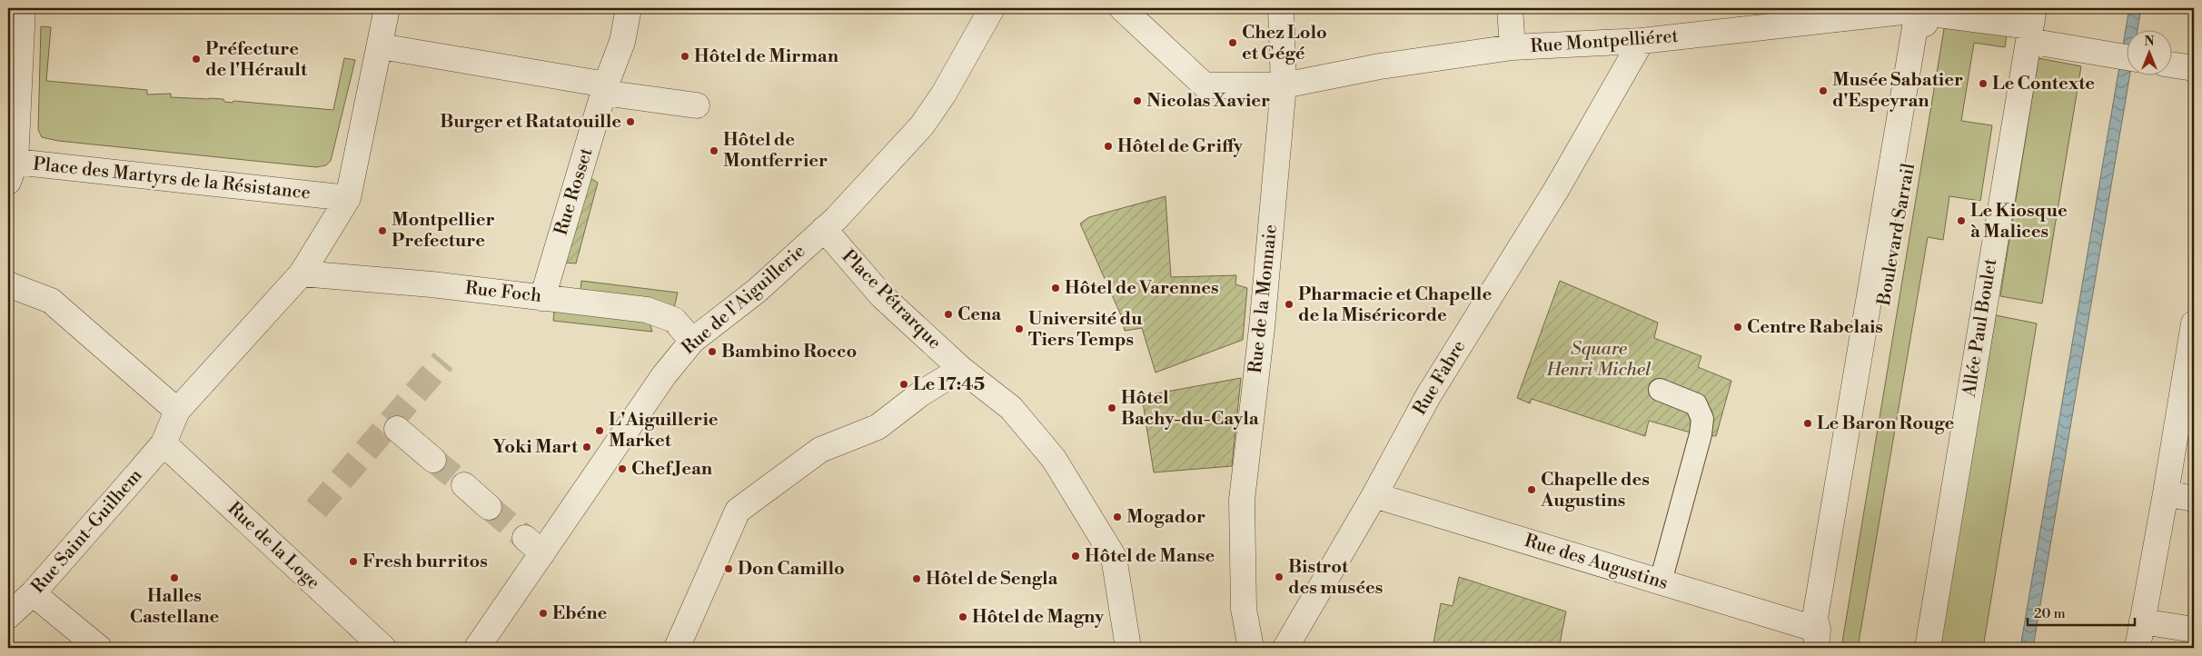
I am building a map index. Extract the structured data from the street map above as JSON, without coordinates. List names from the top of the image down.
{
  "streets": {
    "street": [
      "Rue Montpelliéret",
      "Place des Martyrs de la Résistance",
      "Rue Rosset",
      "Boulevard Sarrail",
      "Rue Foch",
      "Rue de la Monnaie",
      "Rue de l'Aiguillerie",
      "Place Pétrarque",
      "Allée Paul Boulet",
      "Rue Fabre",
      "Rue Saint-Guilhem",
      "Rue de la Loge",
      "Rue des Augustins"
    ]
  },
  "crossings": [
    ["Rue Montpelliéret", "Boulevard Sarrail"],
    ["Rue Montpelliéret", "Rue de la Monnaie"],
    ["Rue Montpelliéret", "Allée Paul Boulet"],
    ["Rue Montpelliéret", "Rue Fabre"],
    ["Rue Rosset", "Rue Foch"],
    ["Boulevard Sarrail", "Rue des Augustins"],
    ["Rue Foch", "Rue de l'Aiguillerie"],
    ["Rue de l'Aiguillerie", "Place Pétrarque"],
    ["Rue Fabre", "Rue des Augustins"],
    ["Rue Saint-Guilhem", "Rue de la Loge"]
  ],
  "parks": ["Square Henri Michel"],
  "places": [
    "Chez Lolo et Gégé",
    "Hôtel de Mirman",
    "Préfecture de l'Hérault",
    "Le Contexte",
    "Musée Sabatier d'Espeyran",
    "Nicolas Xavier",
    "Burger et Ratatouille",
    "Hôtel de Griffy",
    "Hôtel de Montferrier",
    "Le Kiosque à Malices",
    "Montpellier Prefecture",
    "Hôtel de Varennes",
    "Pharmacie et Chapelle de la Miséricorde",
    "Cena",
    "Centre Rabelais",
    "Université du Tiers Temps",
    "Bambino Rocco",
    "Le 17:45",
    "Hôtel Bachy-du-Cayla",
    "Le Baron Rouge",
    "L'Aiguillerie Market",
    "Yoki Mart",
    "Chef Jean",
    "Chapelle des Augustins",
    "Mogador",
    "Hôtel de Manse",
    "Fresh burritos",
    "Don Camillo",
    "Bistrot des musées",
    "Halles Castellane",
    "Hôtel de Sengla",
    "Ebéne",
    "Hôtel de Magny"
  ],
  "scale_bar": "20 m",
  "north": "top"
}
